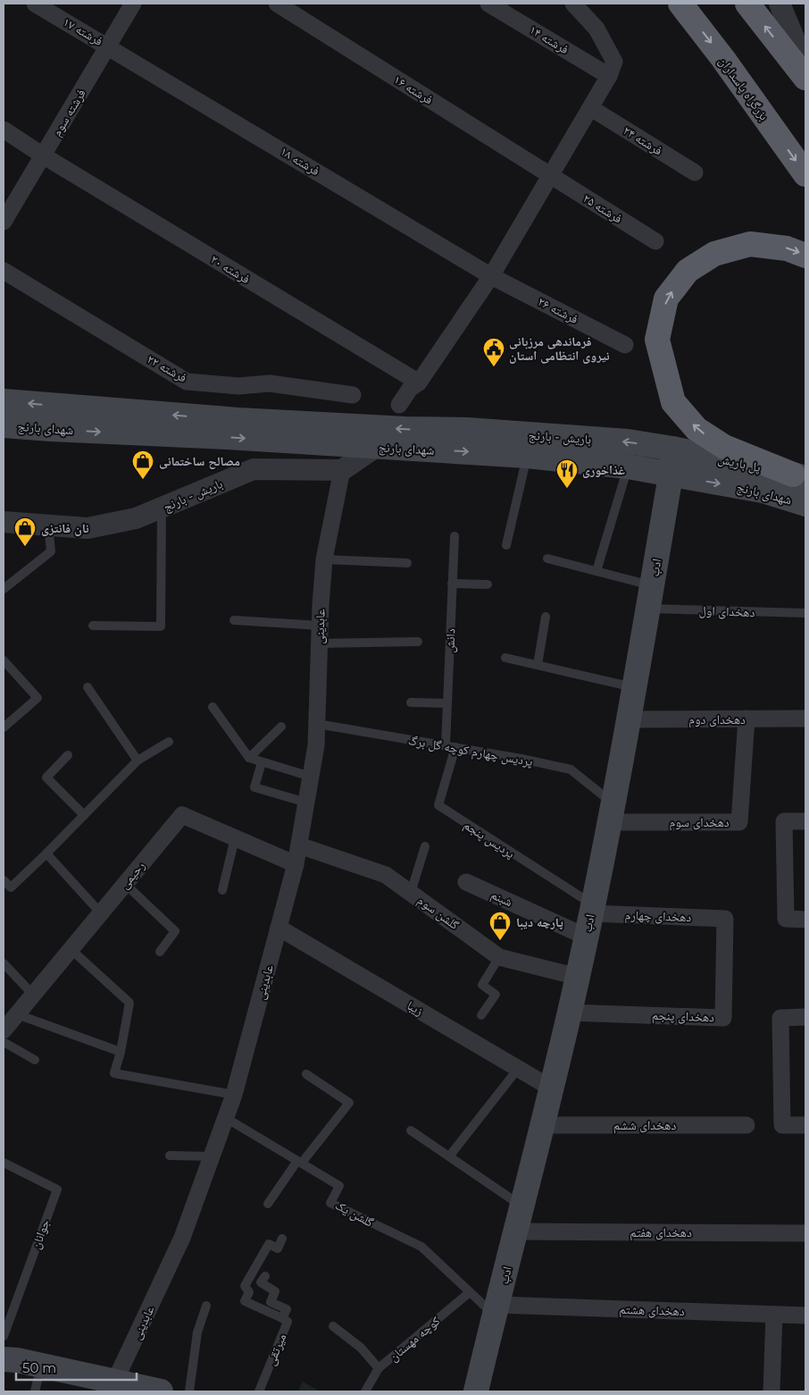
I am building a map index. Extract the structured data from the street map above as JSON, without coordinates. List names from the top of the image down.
{
  "streets": {
    "highway": ["بزرگراه پاسداران"],
    "main road": [
      "شهدای بارنج",
      "باریش - بارنج",
      "پل باریش",
      "ادب"
    ],
    "street": [
      "۱۷ فرشته",
      "۱۴ فرشته",
      "۱۶ فرشته",
      "فرشته سوم",
      "فرشته ۲۴",
      "۱۸ فرشته",
      "۲۵ فرشته",
      "۲۰ فرشته",
      "۲۶ فرشته",
      "۲۲ فرشته",
      "عابدینی",
      "دهخدای دوم",
      "دهخدای سوم",
      "رحیمی",
      "شبنم",
      "گلشن سوم",
      "دهخدای چهارم",
      "زیبا",
      "دهخدای پنجم",
      "دهخدای ششم",
      "دهخدای هفتم",
      "دهخدای هشتم"
    ],
    "lane": [
      "دهخدای اول",
      "دانش",
      "پردیس چهارم کوچه گل برگ",
      "پردیس پنجم",
      "گلشن یک",
      "جوانان",
      "کوچه مهستان",
      "میرتقی"
    ]
  },
  "crossings": [
    ["۱۷ فرشته", "فرشته سوم"],
    ["۱۷ فرشته", "۱۸ فرشته"],
    ["۱۶ فرشته", "۲۵ فرشته"],
    ["فرشته سوم", "۱۸ فرشته"],
    ["فرشته سوم", "۲۰ فرشته"],
    ["۱۸ فرشته", "۲۶ فرشته"],
    ["شهدای بارنج", "باریش - بارنج"],
    ["شهدای بارنج", "ادب"],
    ["باریش - بارنج", "پل باریش"],
    ["باریش - بارنج", "ادب"],
    ["باریش - بارنج", "عابدینی"],
    ["پل باریش", "ادب"],
    ["ادب", "دهخدای اول"],
    ["ادب", "دهخدای دوم"],
    ["ادب", "پردیس چهارم کوچه گل برگ"],
    ["ادب", "دهخدای سوم"],
    ["ادب", "پردیس پنجم"],
    ["ادب", "شبنم"],
    ["ادب", "گلشن سوم"],
    ["ادب", "دهخدای چهارم"],
    ["ادب", "زیبا"],
    ["ادب", "دهخدای پنجم"],
    ["ادب", "دهخدای ششم"],
    ["ادب", "گلشن یک"],
    ["ادب", "دهخدای هفتم"],
    ["ادب", "دهخدای هشتم"],
    ["عابدینی", "پردیس چهارم کوچه گل برگ"],
    ["عابدینی", "رحیمی"],
    ["عابدینی", "گلشن سوم"],
    ["عابدینی", "زیبا"],
    ["عابدینی", "گلشن یک"],
    ["دانش", "پردیس چهارم کوچه گل برگ"],
    ["دانش", "پردیس پنجم"],
    ["دهخدای دوم", "دهخدای سوم"],
    ["پردیس چهارم کوچه گل برگ", "دهخدای سوم"],
    ["پردیس چهارم کوچه گل برگ", "پردیس پنجم"],
    ["پردیس پنجم", "دهخدای چهارم"],
    ["دهخدای چهارم", "دهخدای پنجم"],
    ["گلشن یک", "دهخدای هشتم"],
    ["گلشن یک", "کوچه مهستان"]
  ],
  "one_way": ["باریش - بارنج"],
  "places": {
    "public building": ["فرماندهی مرزبانی نیروی انتظامی استان"],
    "shop": ["مصالح ساختمانی", "نان فانتزی", "پارچه دیبا"],
    "restaurant": ["غذاخوری"]
  },
  "scale_bar": "50 m"
}
